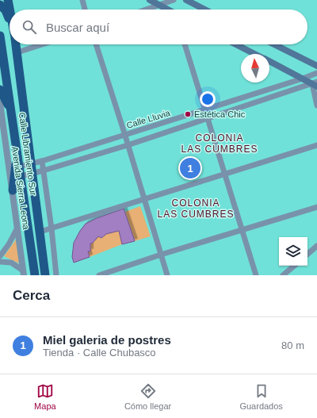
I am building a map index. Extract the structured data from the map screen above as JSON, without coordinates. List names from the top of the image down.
{
  "streets": {
    "highway": ["Calle Libramiento Sur"],
    "street": ["Calle Lluvia", "Avenida Sierra Leona"]
  },
  "crossings": [
    ["Calle Lluvia", "Calle Libramiento Sur"]
  ],
  "districts": ["COLONIA LAS CUMBRES", "COLONIA LAS CUMBRES"],
  "places": ["Estética Chic"],
  "north": "top",
  "page": {
    "search": "Buscar aquí",
    "pins": "1",
    "heading": "Cerca",
    "list": [
      {
        "mark": "1",
        "name": "Miel galeria de postres",
        "note": "Tienda · Calle Chubasco",
        "value": "80 m"
      }
    ],
    "nav": ["Mapa", "Cómo llegar", "Guardados"]
  }
}
